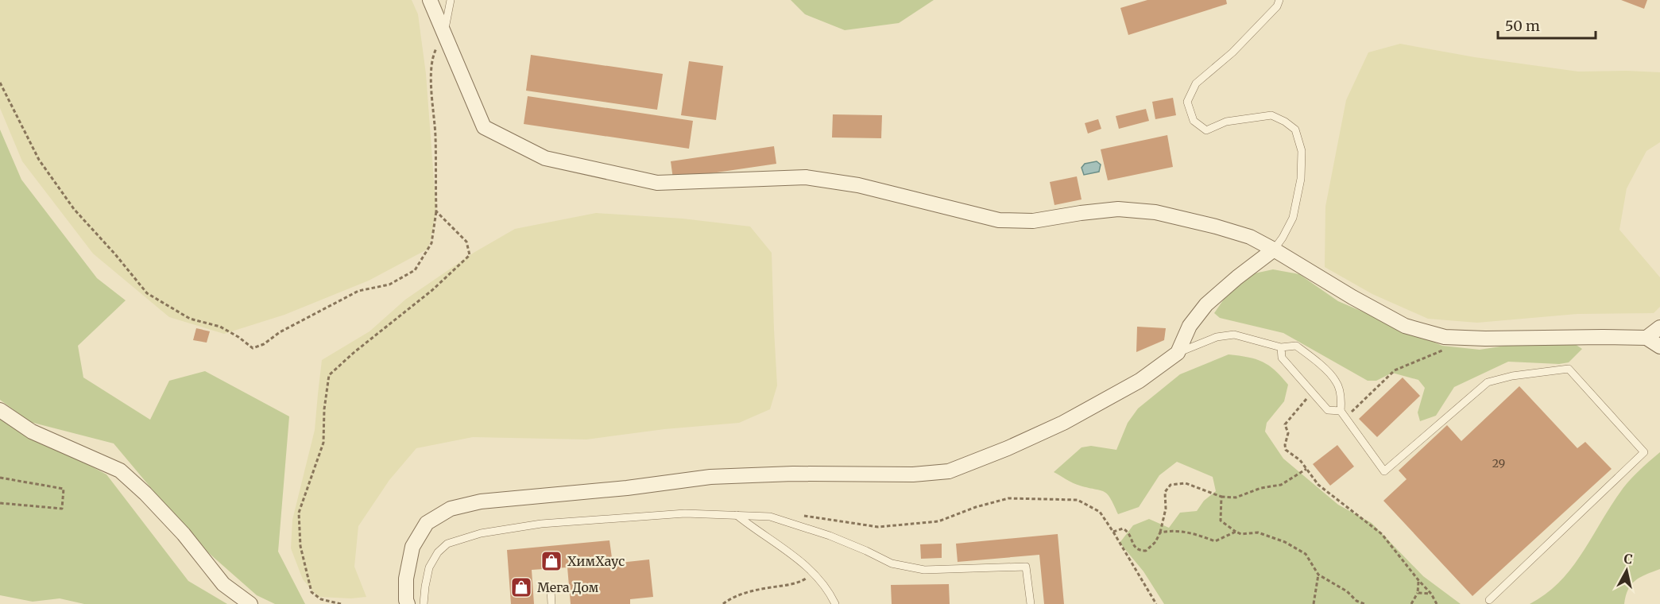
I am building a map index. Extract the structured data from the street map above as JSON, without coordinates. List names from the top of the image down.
{
  "places": {
    "shop": ["ХимХаус", "Мега Дом"]
  },
  "house_numbers": ["29"],
  "scale_bar": "50 m",
  "north": "top"
}
